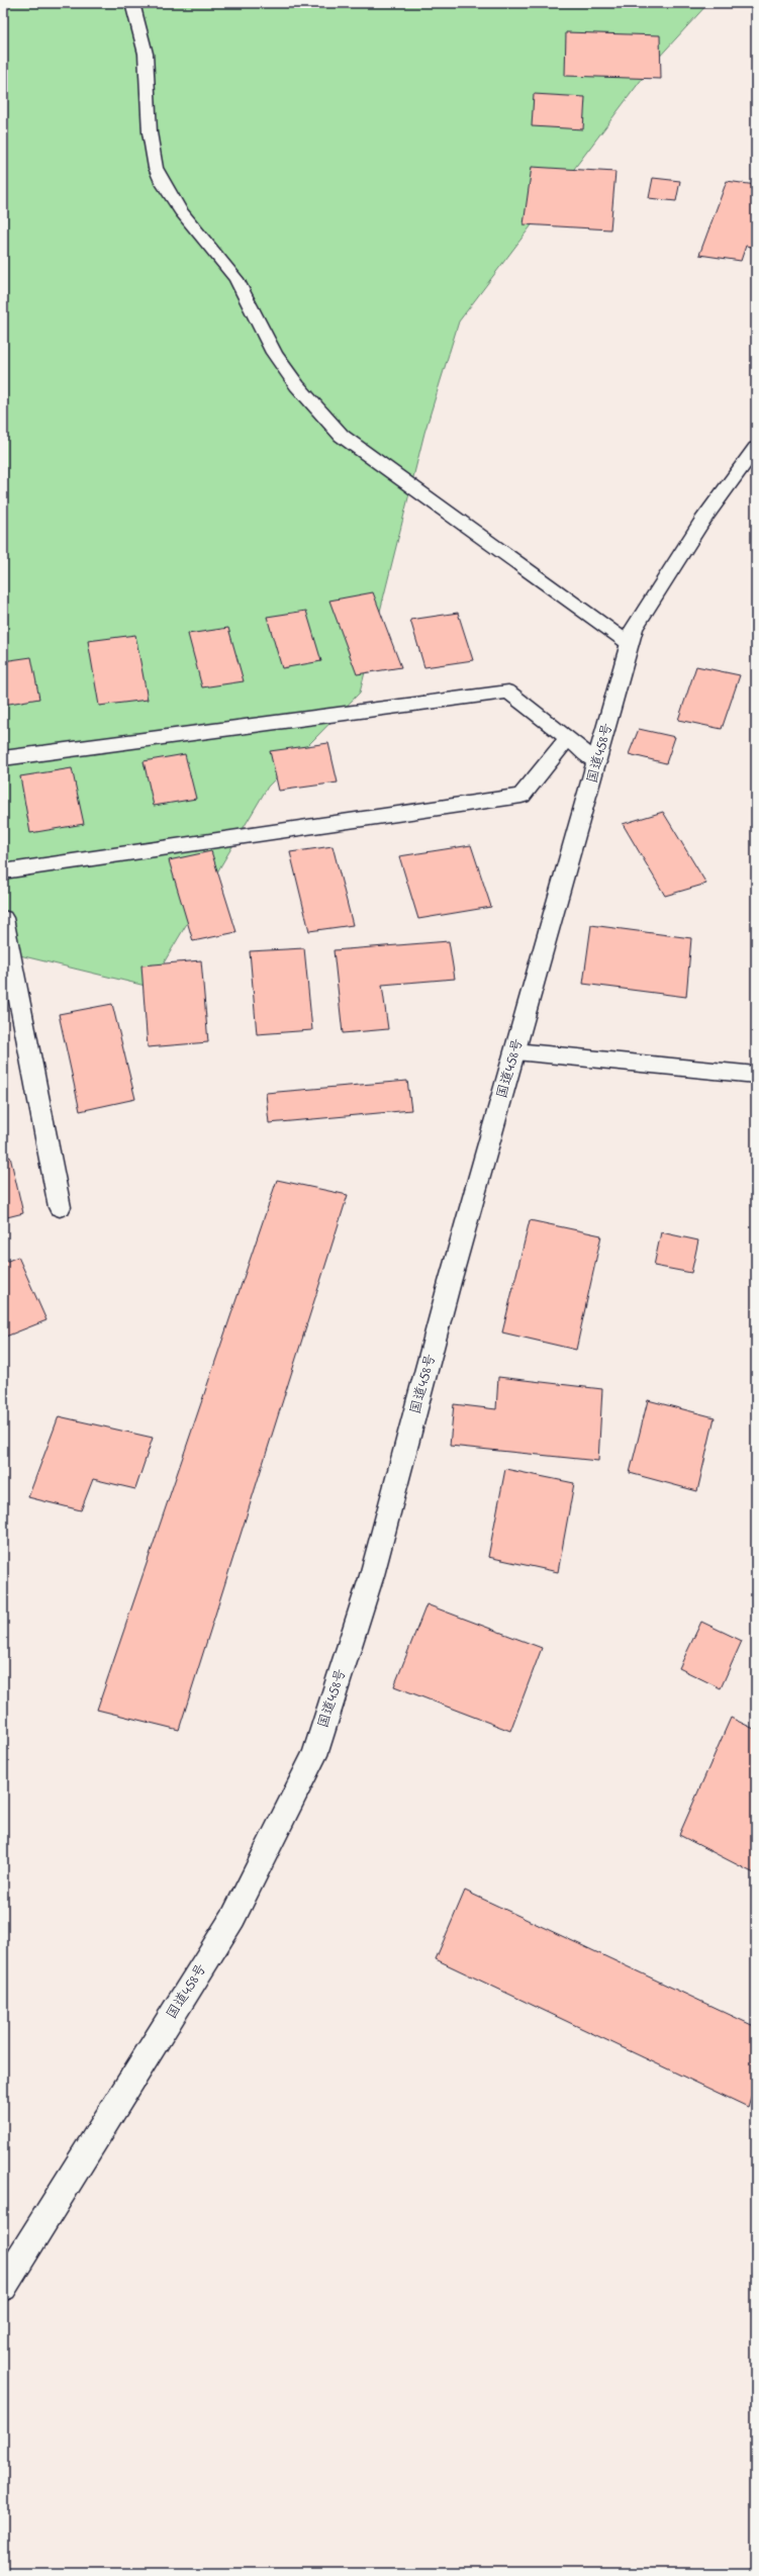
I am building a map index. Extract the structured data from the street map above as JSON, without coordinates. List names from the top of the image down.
{
  "streets": {
    "main road": ["国道458号"]
  }
}
